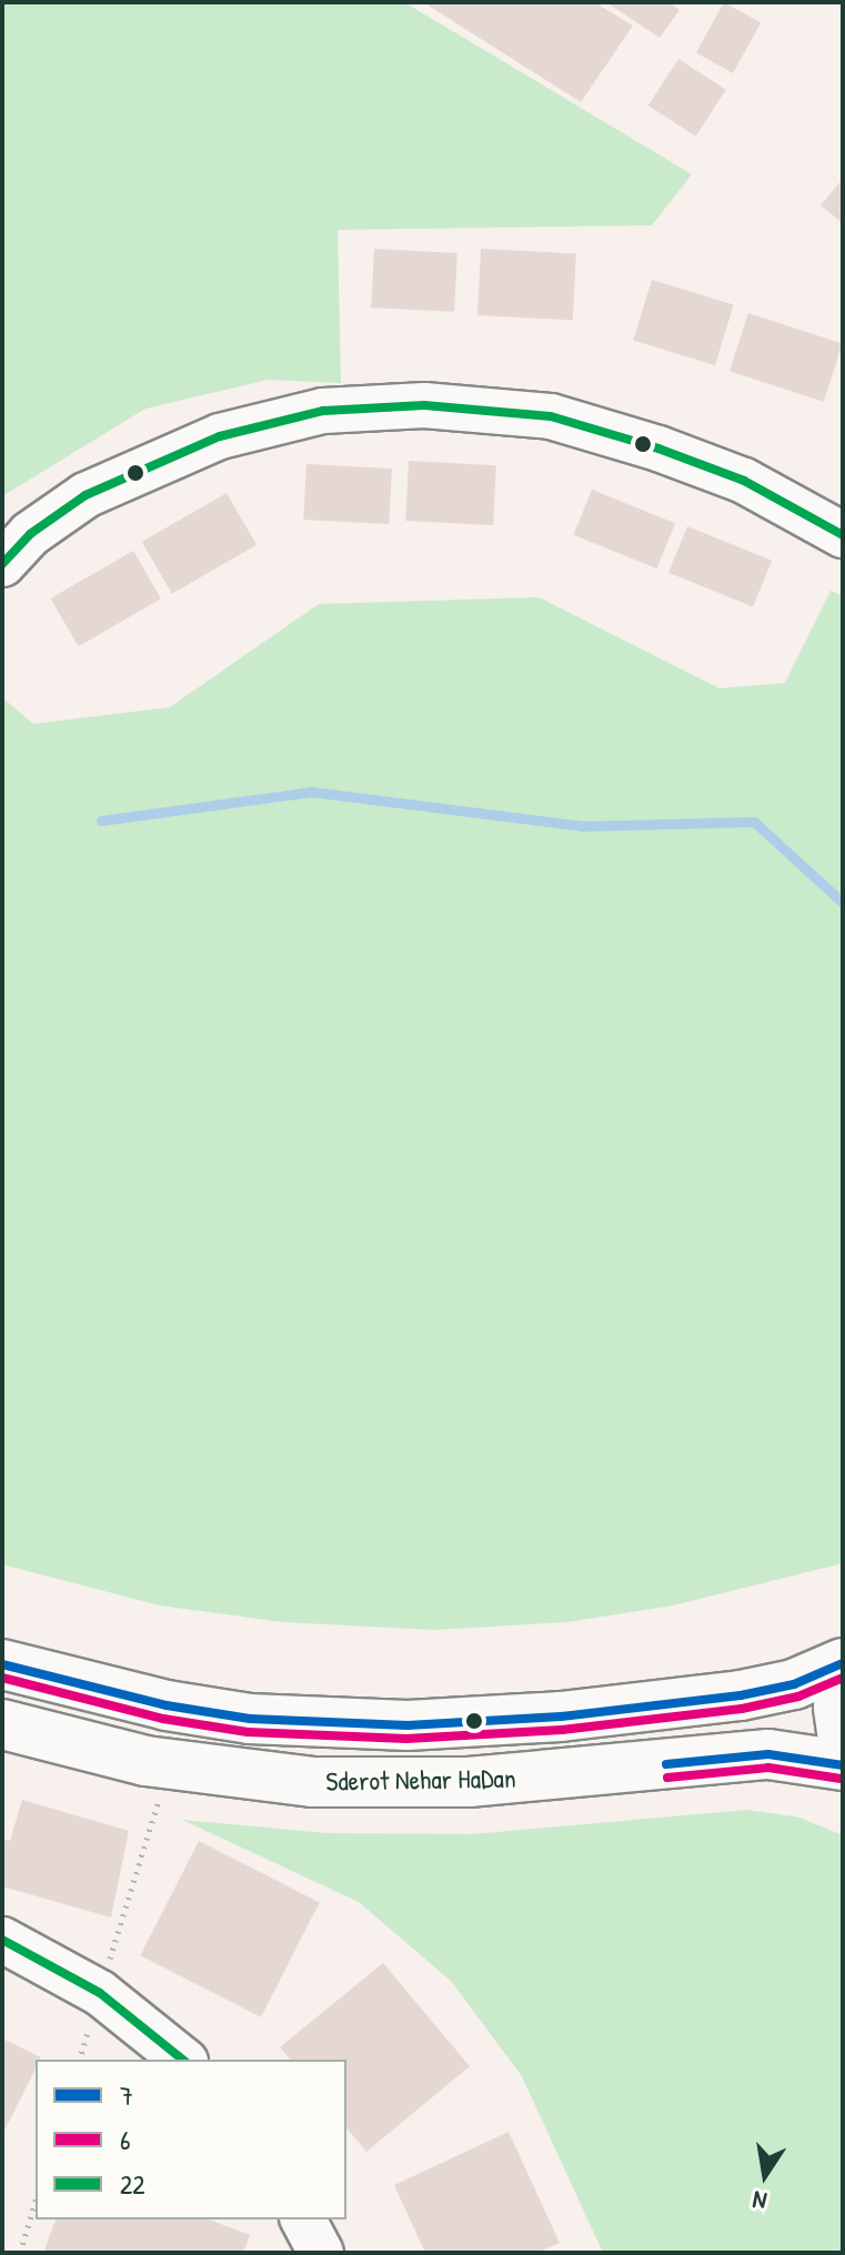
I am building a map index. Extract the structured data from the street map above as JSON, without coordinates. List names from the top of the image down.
{
  "streets": {
    "main road": ["Sderot Nehar HaDan"]
  },
  "lines": ["transit line 22", "transit line 7", "transit line 6"],
  "legend": ["7", "6", "22"],
  "north": "bottom"
}
